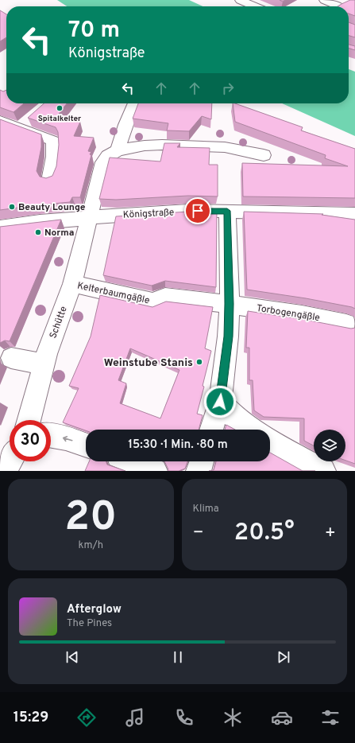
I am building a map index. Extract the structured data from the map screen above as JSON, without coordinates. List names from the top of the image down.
{
  "streets": {
    "street": [
      "Königstraße",
      "Kelterbaumgäßle",
      "Torbogengäßle",
      "Schütte"
    ]
  },
  "crossings": [
    ["Königstraße", "Schütte"],
    ["Kelterbaumgäßle", "Torbogengäßle"],
    ["Kelterbaumgäßle", "Schütte"]
  ],
  "places": [
    "Spitalkelter",
    "Beauty Lounge",
    "Norma",
    "Weinstube Stanis"
  ],
  "page": {
    "turn": ["70 m", "Königstraße"],
    "limit": "30",
    "trip": "15:30 · 1 Min. · 80 m",
    "tile": [
      ["20", "km/h"],
      "Klima"
    ],
    "heat": ["−", "20.5°", "+"],
    "song": ["Afterglow", "The Pines"],
    "tabs": "15:29"
  }
}
